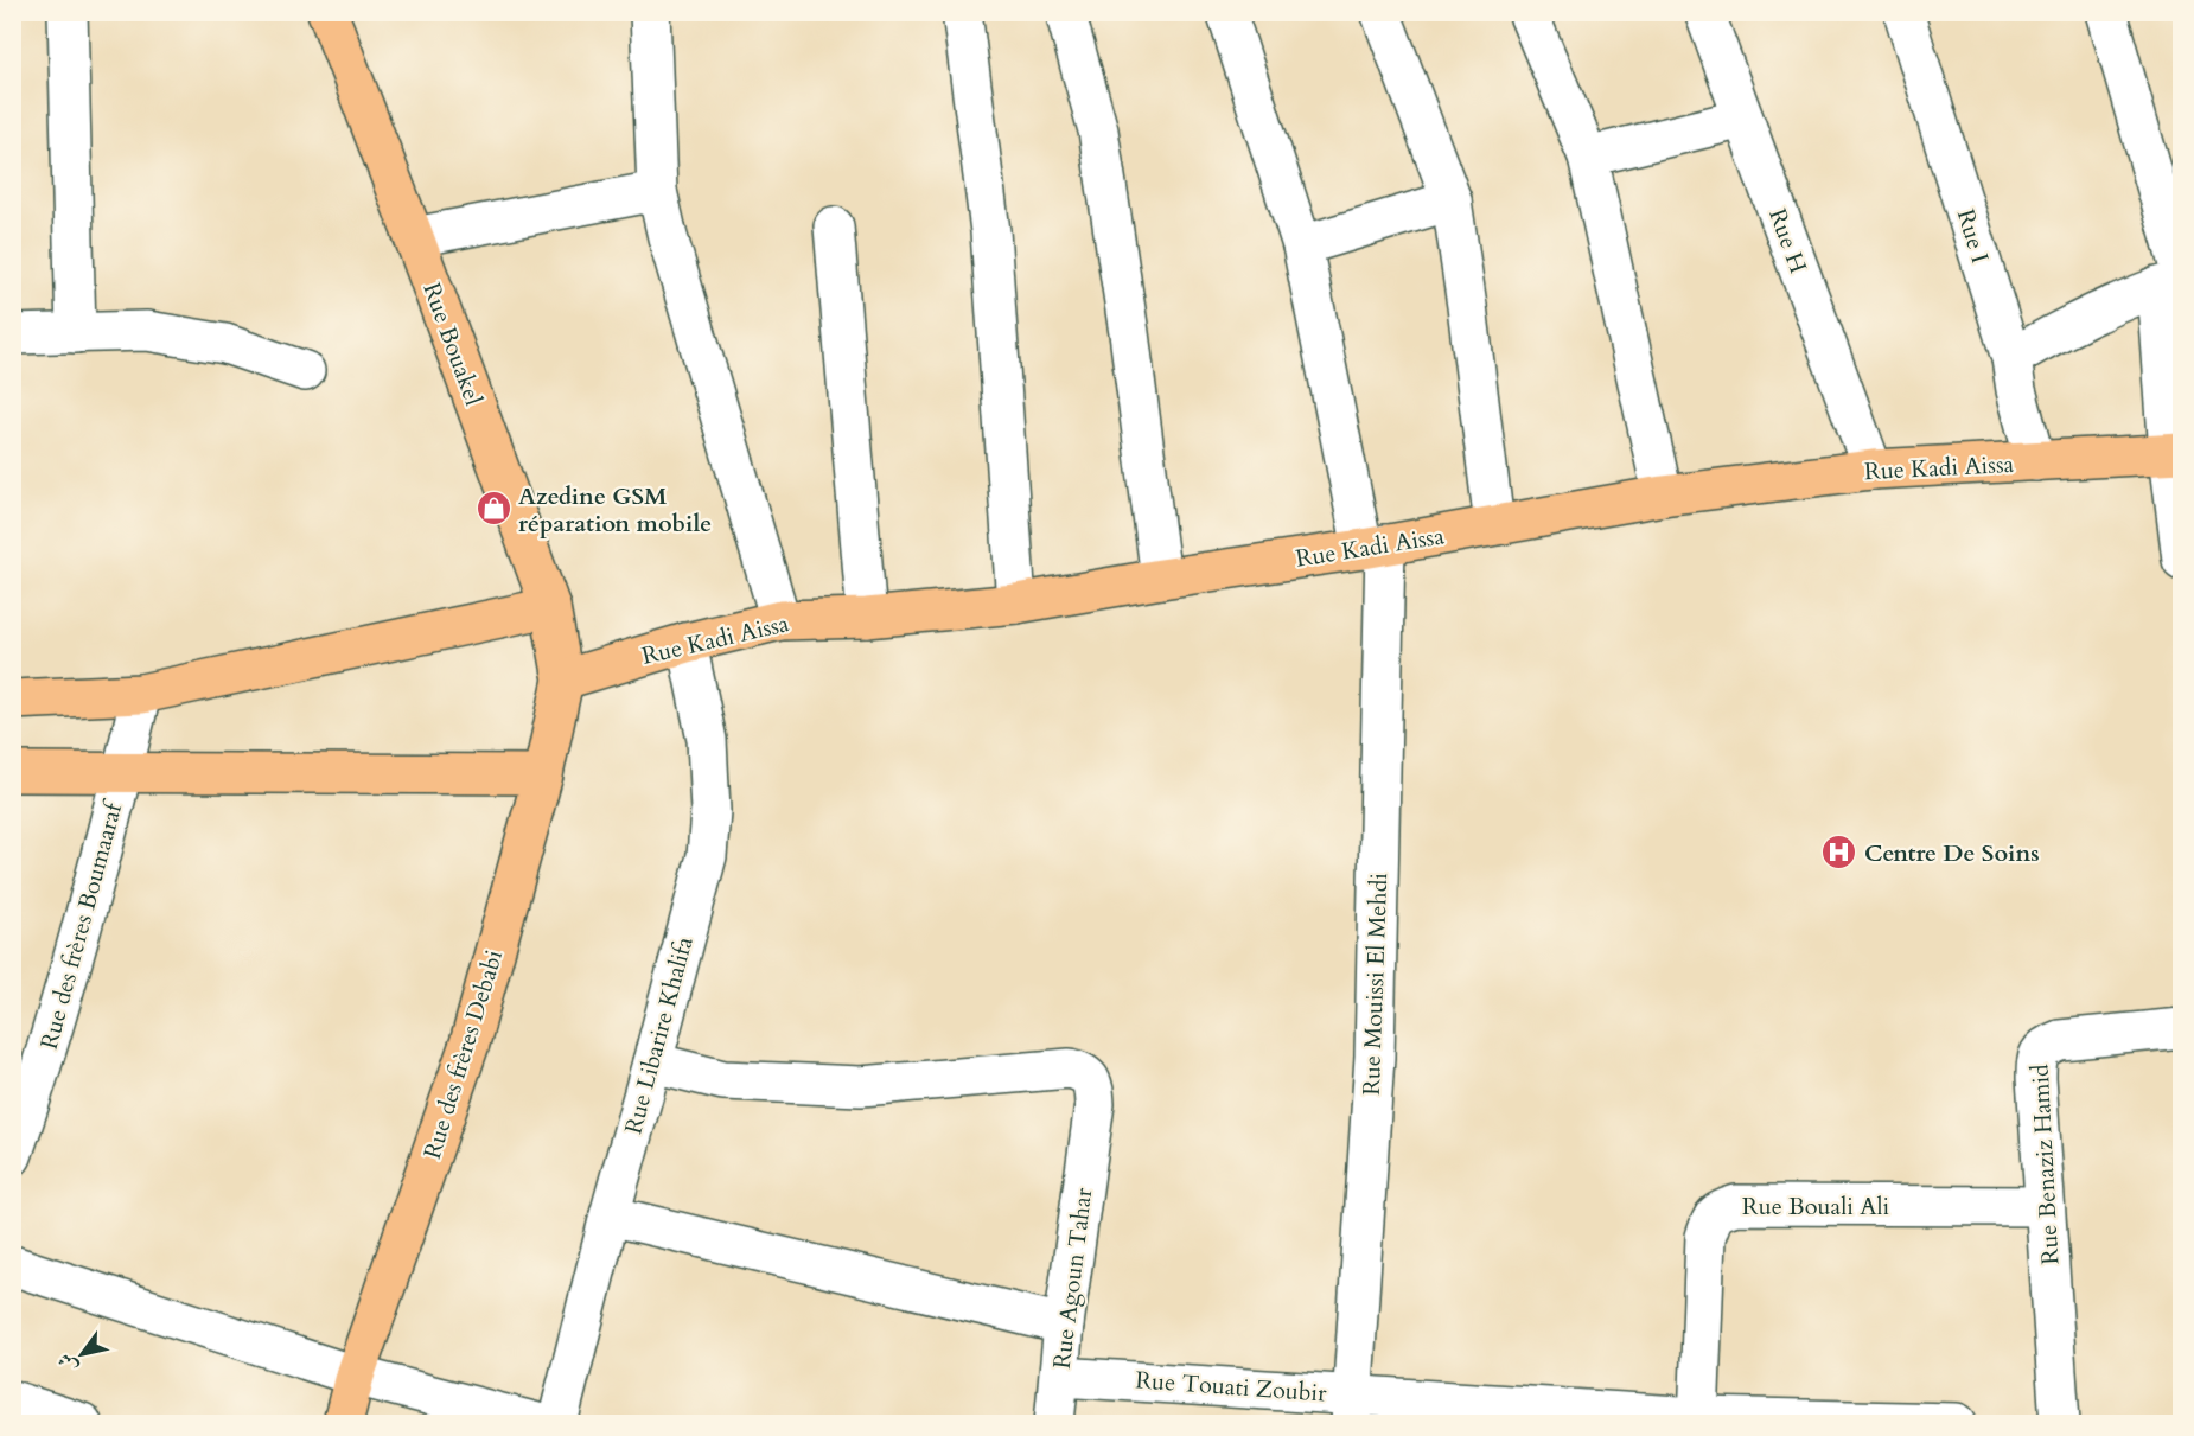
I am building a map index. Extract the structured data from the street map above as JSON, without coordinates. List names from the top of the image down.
{
  "streets": {
    "main road": ["Rue Bouakel", "Rue Kadi Aissa", "Rue des frères Debabi"],
    "street": [
      "Rue I",
      "Rue H",
      "Rue des frères Boumaaraf",
      "Rue Mouissi El Mehdi",
      "Rue Libarire Khalifa",
      "Rue Benaziz Hamid",
      "Rue Bouali Ali",
      "Rue Agoun Tahar",
      "Rue Touati Zoubir"
    ]
  },
  "crossings": [
    ["Rue I", "Rue Kadi Aissa"],
    ["Rue H", "Rue Kadi Aissa"],
    ["Rue Bouakel", "Rue Kadi Aissa"],
    ["Rue Bouakel", "Rue des frères Debabi"],
    ["Rue Kadi Aissa", "Rue Mouissi El Mehdi"],
    ["Rue Kadi Aissa", "Rue Libarire Khalifa"],
    ["Rue Kadi Aissa", "Rue des frères Debabi"],
    ["Rue Mouissi El Mehdi", "Rue Touati Zoubir"],
    ["Rue Libarire Khalifa", "Rue Agoun Tahar"],
    ["Rue Benaziz Hamid", "Rue Bouali Ali"],
    ["Rue Bouali Ali", "Rue Touati Zoubir"],
    ["Rue Agoun Tahar", "Rue Touati Zoubir"]
  ],
  "places": {
    "shop": ["Azedine GSM réparation mobile"],
    "hospital": ["Centre De Soins"]
  },
  "north": "bottom left"
}
